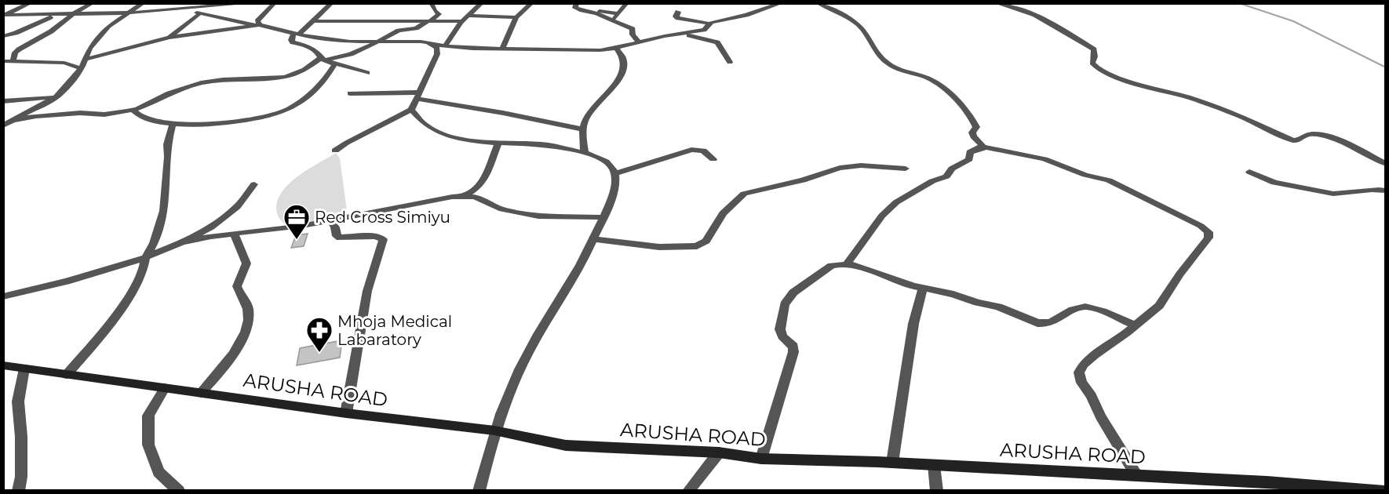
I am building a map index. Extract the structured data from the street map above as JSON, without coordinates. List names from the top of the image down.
{
  "streets": {
    "main road": ["ARUSHA ROAD"]
  },
  "places": {
    "office": ["Red Cross Simiyu"],
    "pharmacy": ["Mhoja Medical Labaratory"]
  }
}
